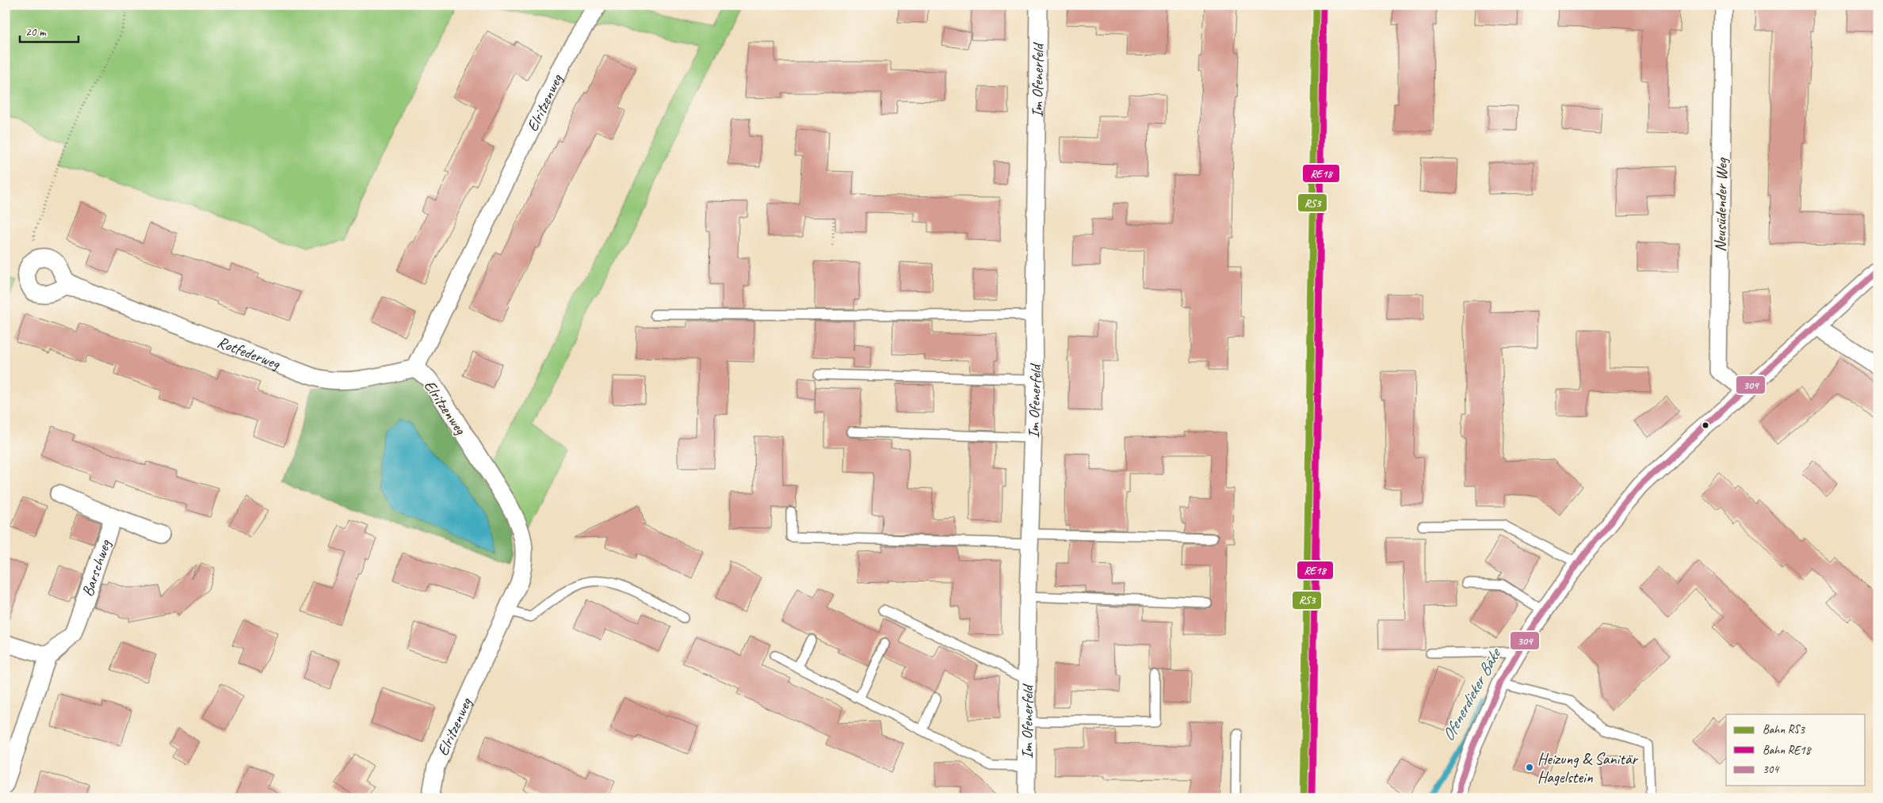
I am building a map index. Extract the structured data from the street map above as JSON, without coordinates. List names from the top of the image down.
{
  "streets": {
    "street": [
      "Im Ofenerfeld",
      "Elritzenweg",
      "Neusüdender Weg",
      "Rotfederweg",
      "Barschweg"
    ]
  },
  "crossings": [
    ["Elritzenweg", "Rotfederweg"]
  ],
  "water": ["Ofenerdieker Bäke"],
  "places": ["Heizung & Sanitär Hagelstein"],
  "lines": ["rail line RS3", "rail line RE18", "transit line 304"],
  "legend": ["Bahn RS3", "Bahn RE18", "304"],
  "scale_bar": "20 m"
}
